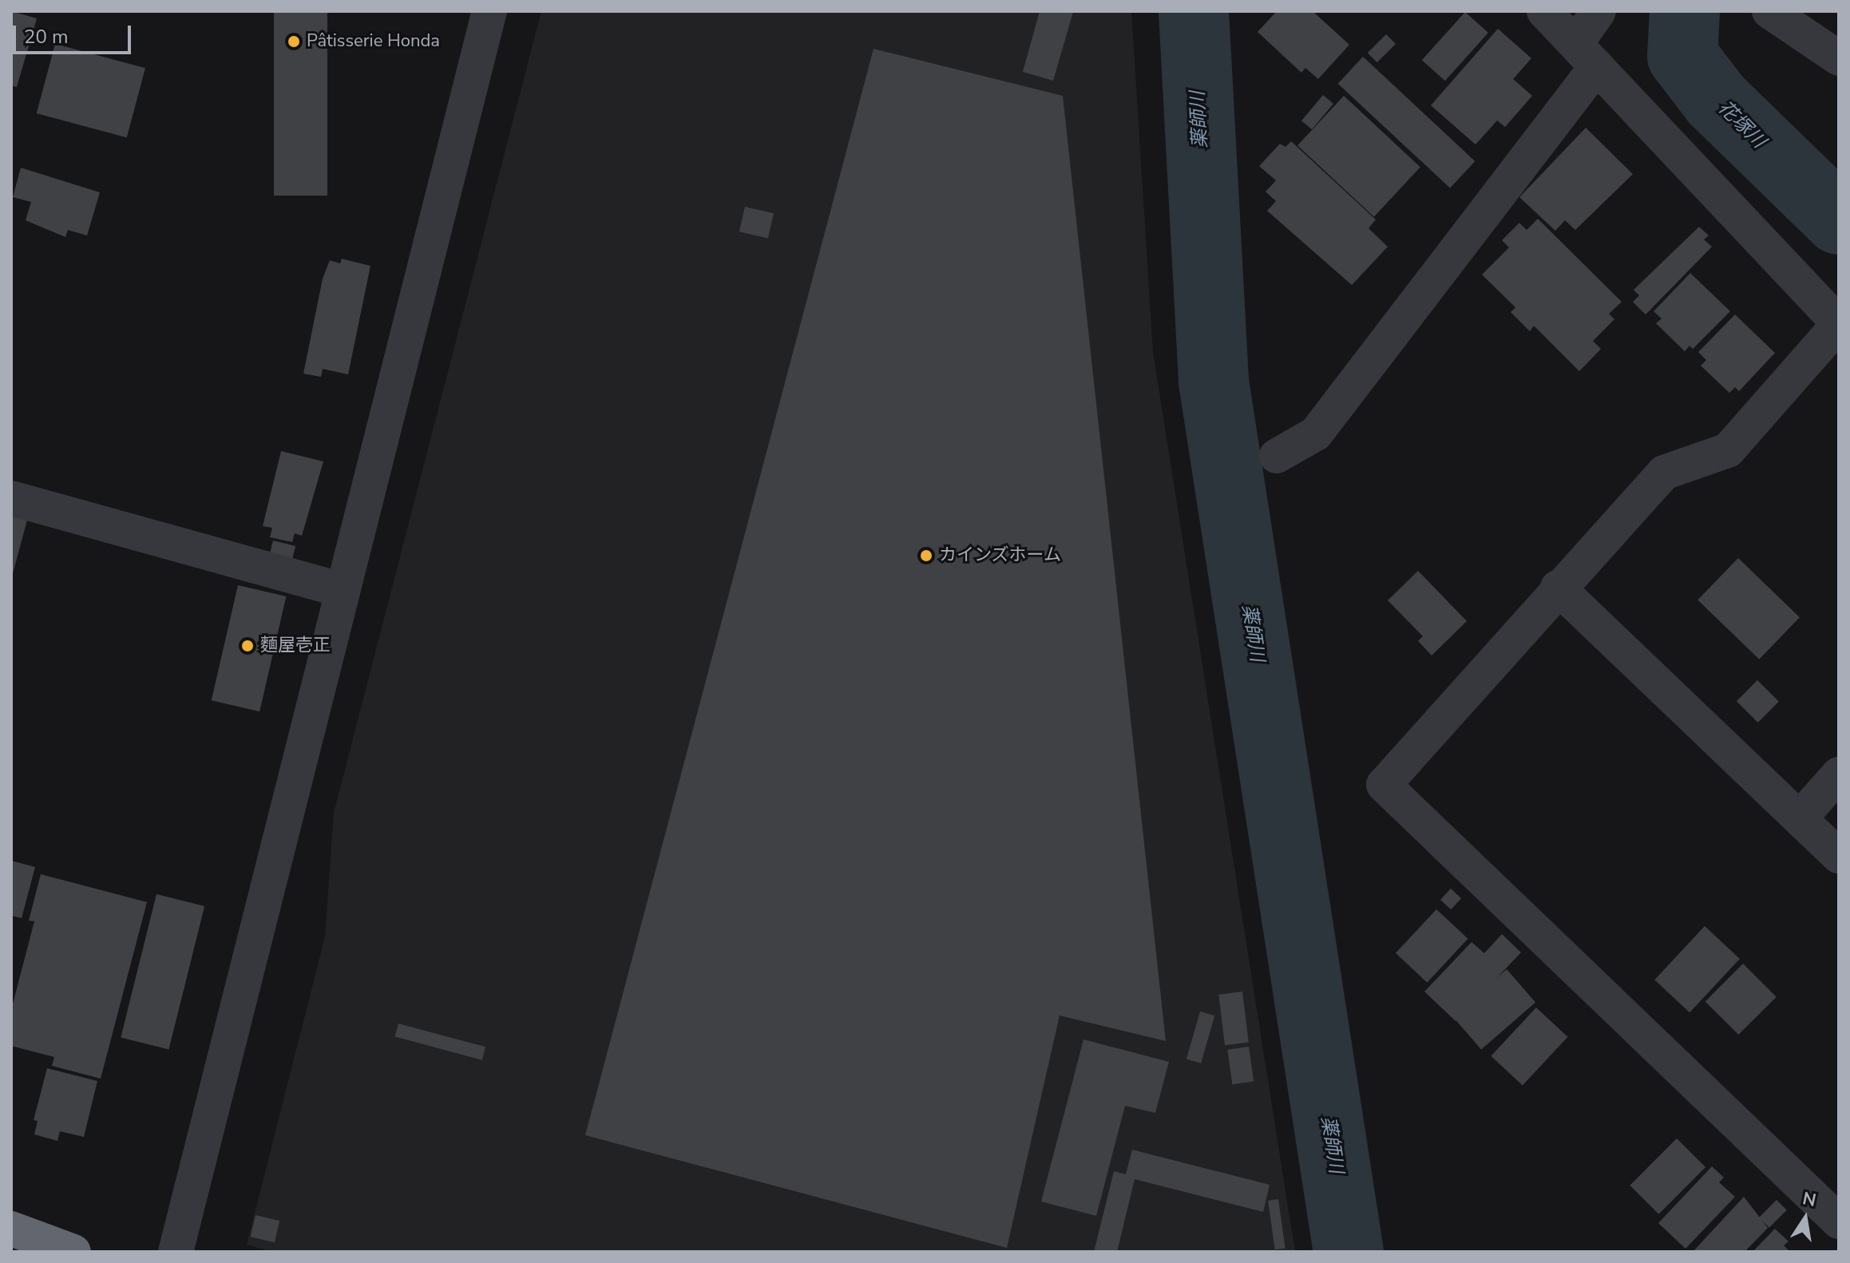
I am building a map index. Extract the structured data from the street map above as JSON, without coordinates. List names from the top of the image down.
{
  "water": ["薬師川", "花塚川"],
  "places": ["Pâtisserie Honda", "カインズホーム", "麵屋壱正"],
  "scale_bar": "20 m",
  "north": "top"
}
